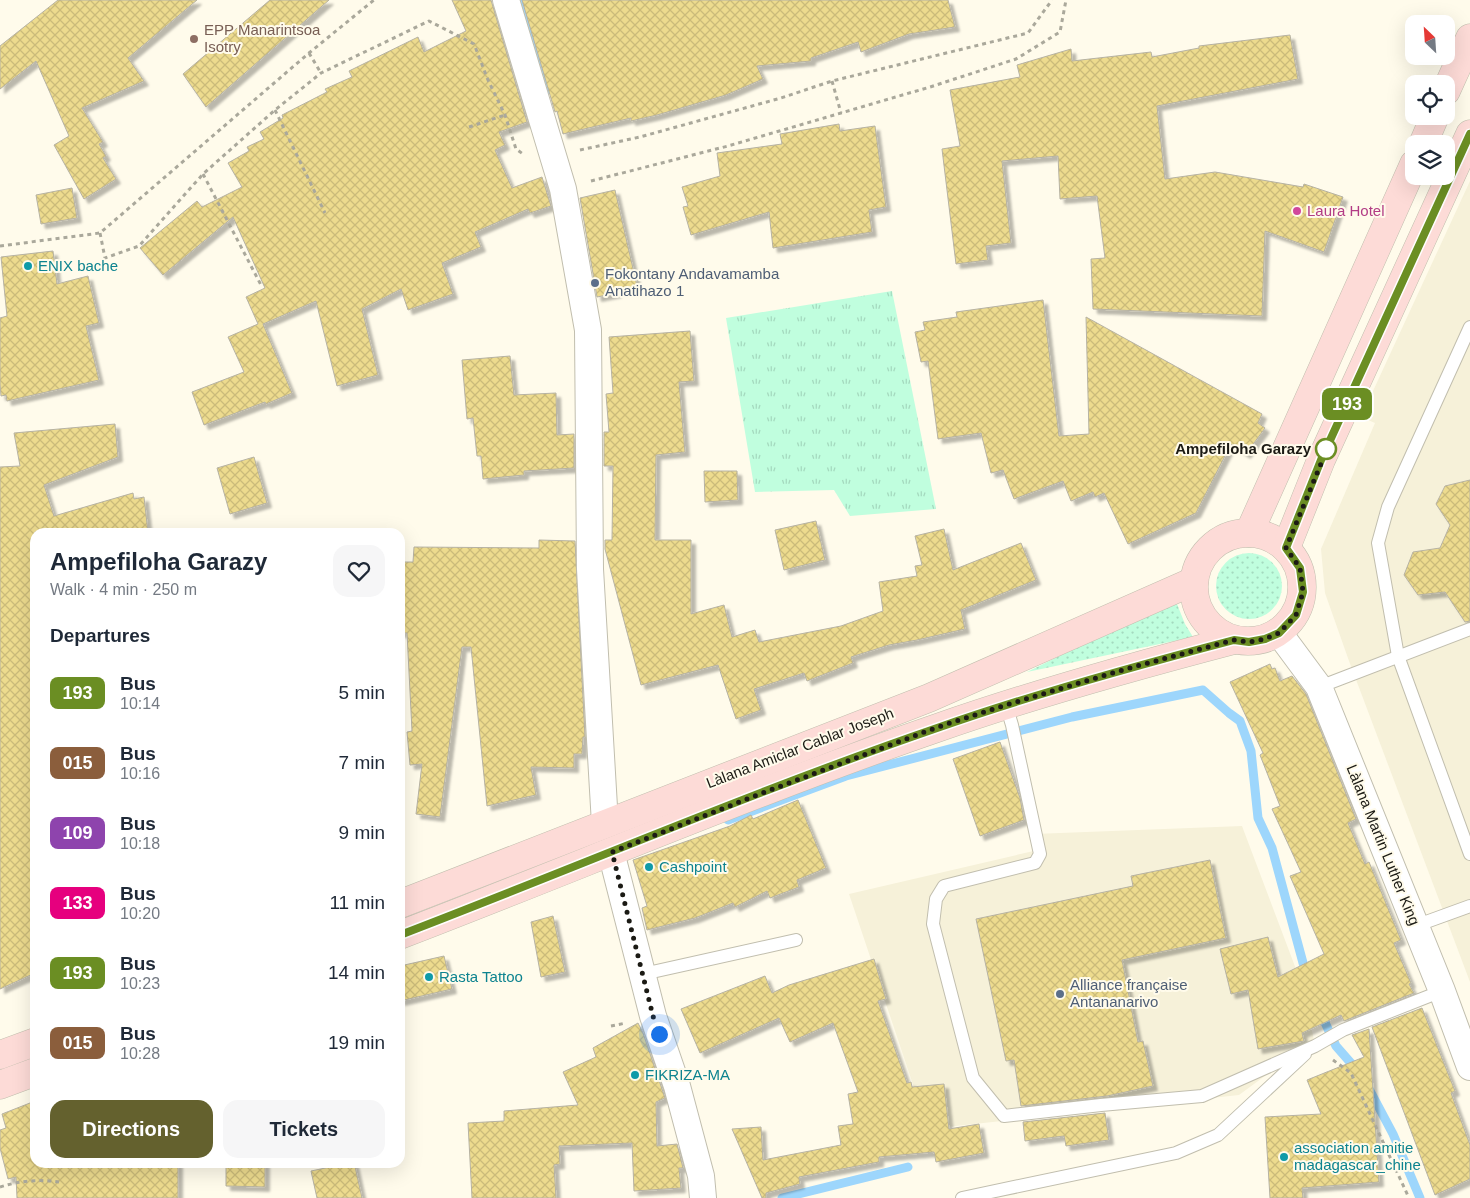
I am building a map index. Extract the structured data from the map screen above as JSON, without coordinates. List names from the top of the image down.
{
  "streets": {
    "main road": ["Làlana Amiclar Cablar Joseph"],
    "street": ["Làlana Martin Luther King"]
  },
  "crossings": [
    ["Làlana Amiclar Cablar Joseph", "Làlana Martin Luther King"]
  ],
  "places": [
    "EPP Manarintsoa Isotry",
    "Laura Hotel",
    "ENIX bache",
    "Fokontany Andavamamba Anatihazo 1",
    "Ampefiloha Garazy",
    "Cashpoint",
    "Rasta Tattoo",
    "Alliance française Antananarivo",
    "FIKRIZA-MA",
    "association amitie madagascar_chine"
  ],
  "lines": ["bus line 193"],
  "north": "top left",
  "page": {
    "on_map": "193",
    "heading": [
      ["Ampefiloha Garazy", "Walk · 4 min · 250 m"],
      "Departures"
    ],
    "list": [
      {
        "mark": "193",
        "name": "Bus",
        "note": "10:14",
        "value": "5 min"
      },
      {
        "mark": "015",
        "name": "Bus",
        "note": "10:16",
        "value": "7 min"
      },
      {
        "mark": "109",
        "name": "Bus",
        "note": "10:18",
        "value": "9 min"
      },
      {
        "mark": "133",
        "name": "Bus",
        "note": "10:20",
        "value": "11 min"
      },
      {
        "mark": "193",
        "name": "Bus",
        "note": "10:23",
        "value": "14 min"
      },
      {
        "mark": "015",
        "name": "Bus",
        "note": "10:28",
        "value": "19 min"
      }
    ],
    "buttons": ["Directions", "Tickets"]
  }
}
